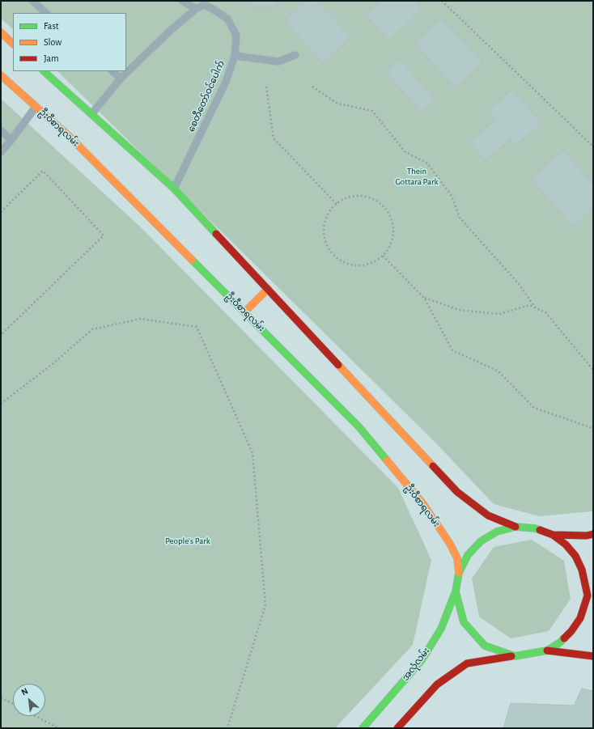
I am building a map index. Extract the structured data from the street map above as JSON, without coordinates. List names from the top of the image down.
{
  "streets": {
    "main road": ["ဦးဝီစာရလမ်း", "အလုံလမ်း"],
    "lane": ["စေတီတော်ဝင်ပေါက်"]
  },
  "parks": ["Thein Gottara Park", "People's Park"],
  "legend": ["Fast", "Slow", "Jam"],
  "north": "top left"
}
